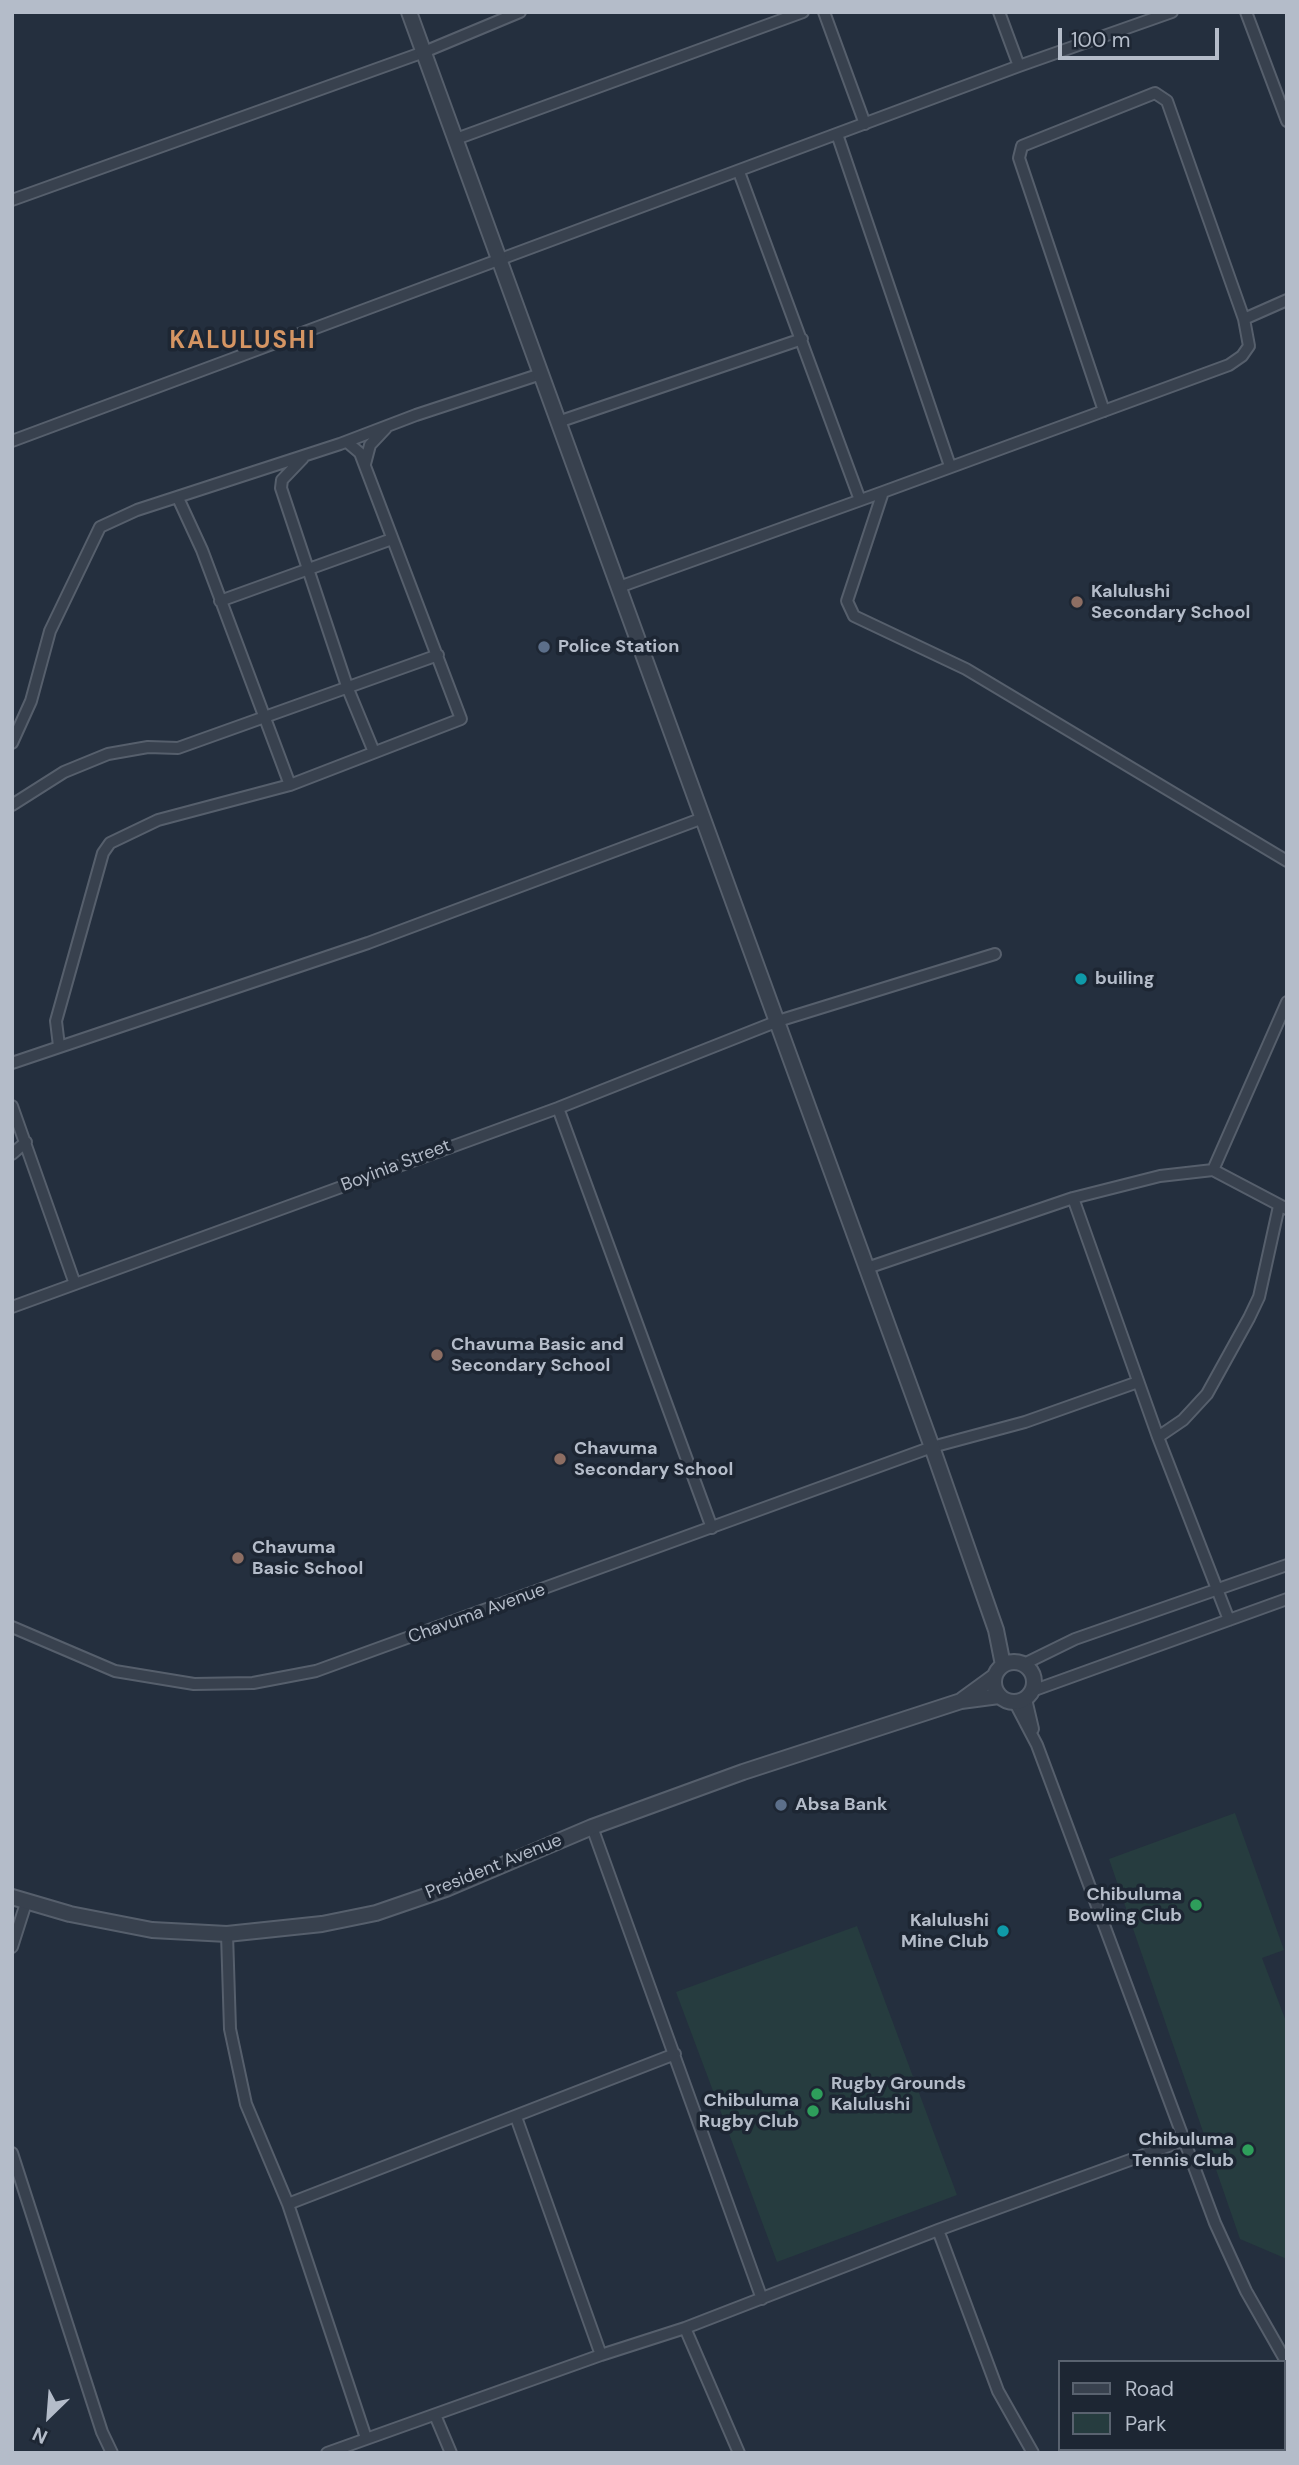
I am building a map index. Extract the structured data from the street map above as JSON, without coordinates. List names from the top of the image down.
{
  "streets": {
    "street": ["Boyinia Street", "Chavuma Avenue", "President Avenue"]
  },
  "districts": ["KALULUSHI"],
  "places": [
    "Kalulushi Secondary School",
    "Police Station",
    "builing",
    "Chavuma Basic and Secondary School",
    "Chavuma Secondary School",
    "Chavuma Basic School",
    "Absa Bank",
    "Chibuluma Bowling Club",
    "Kalulushi Mine Club",
    "Rugby Grounds Kalulushi",
    "Chibuluma Rugby Club",
    "Chibuluma Tennis Club"
  ],
  "legend": ["Road", "Park"],
  "scale_bar": "100 m",
  "north": "bottom left"
}
